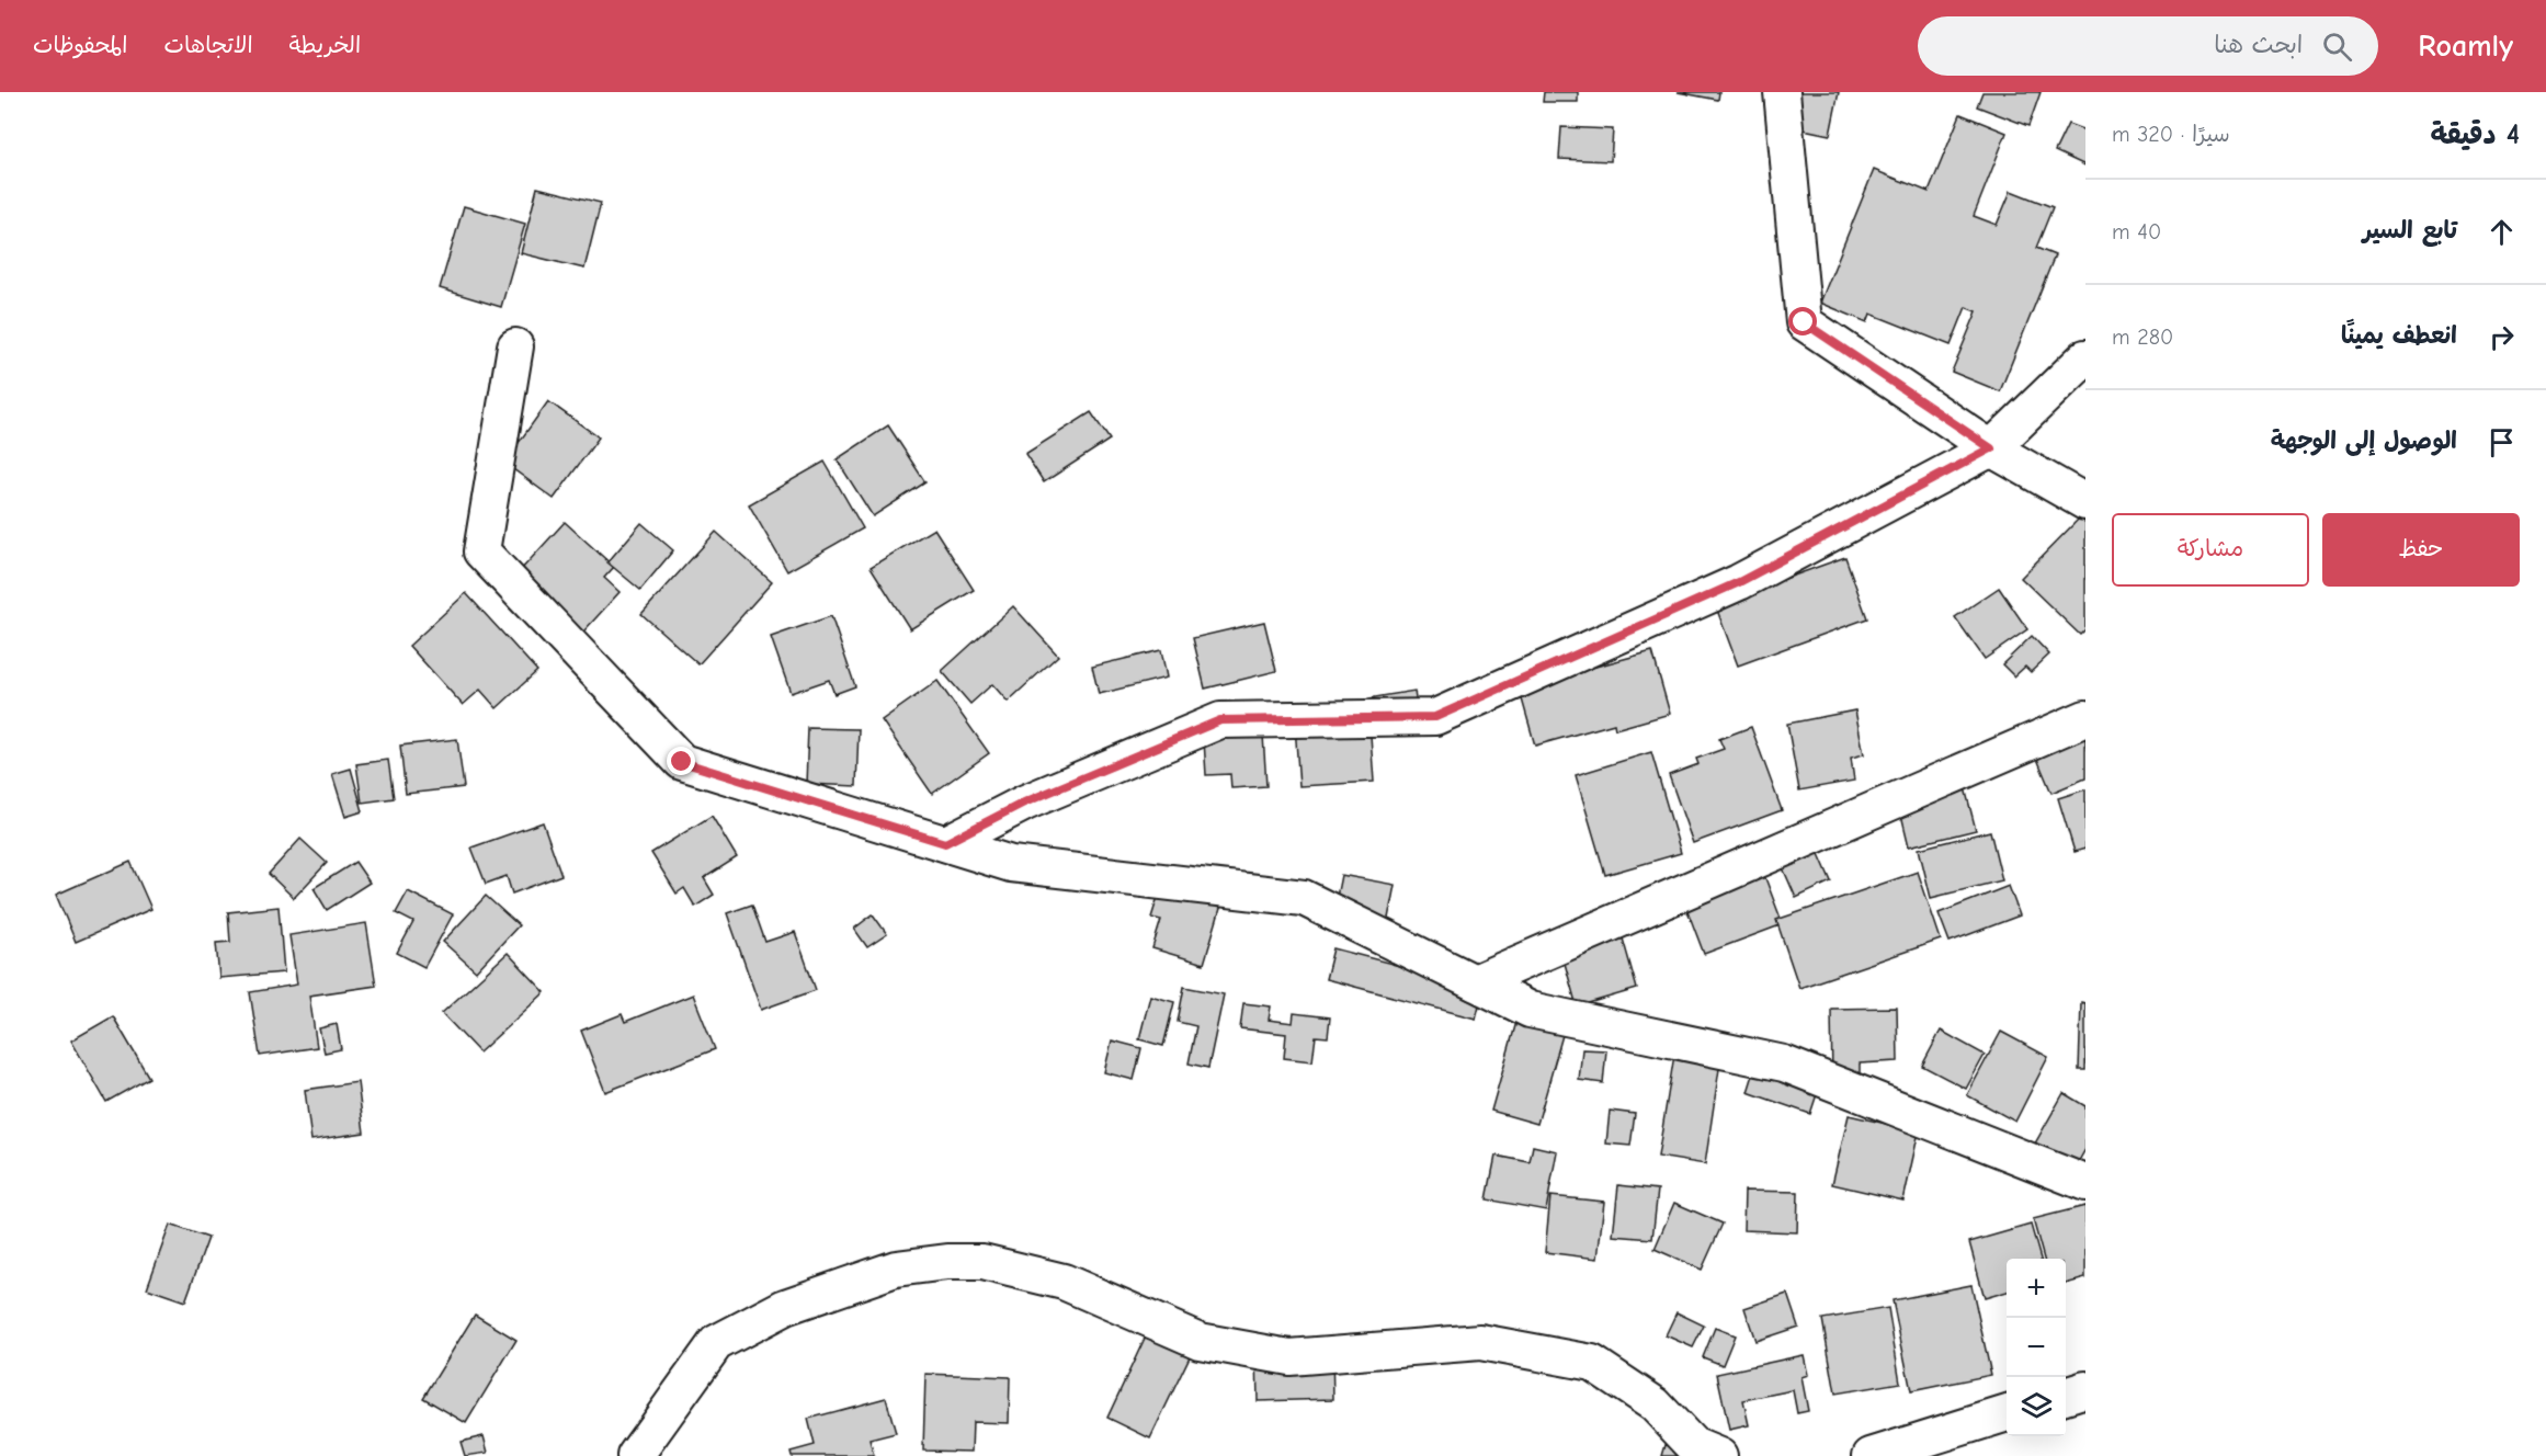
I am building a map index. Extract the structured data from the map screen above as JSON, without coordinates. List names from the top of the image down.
{
  "page": {
    "header": "Roamly",
    "search": "ابحث هنا",
    "nav": ["الخريطة", "الاتجاهات", "المحفوظات"],
    "heading": ["4 دقيقة", "سيرًا · 320 m"],
    "list": [
      ["تابع السير", "40 m"],
      ["انعطف يمينًا", "280 m"],
      "الوصول إلى الوجهة"
    ],
    "buttons": ["حفظ", "مشاركة"],
    "map_buttons": ["+", "−"]
  }
}
